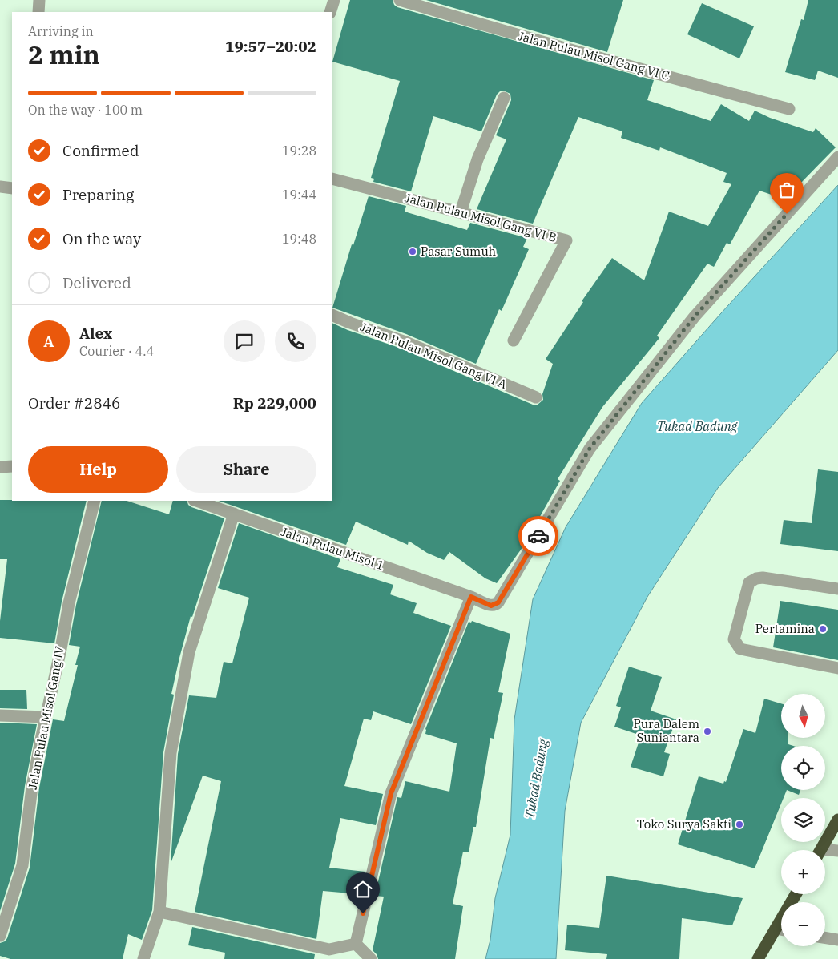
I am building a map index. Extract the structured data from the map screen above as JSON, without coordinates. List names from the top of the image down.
{
  "streets": {
    "street": [
      "Jalan Pulau Misol Gang VI C",
      "Jalan Pulau Misol Gang VI B",
      "Jalan Pulau Misol Gang VI A",
      "Jalan Pulau Misol 1",
      "Jalan Pulau Misol Gang IV"
    ]
  },
  "water": ["Tukad Badung"],
  "places": [
    "Pasar Sumuh",
    "Pertamina",
    "Pura Dalem Suniantara",
    "Toko Surya Sakti"
  ],
  "north": "bottom",
  "page": {
    "heading": ["2 min", "Arriving in", "19:57–20:02"],
    "panel": [
      "Alex",
      "Courier · 4.4",
      "Order #2846",
      "Rp 229,000"
    ],
    "bar": "On the way · 100 m",
    "list": [
      ["Confirmed", "19:28"],
      ["Preparing", "19:44"],
      ["On the way", "19:48"],
      "Delivered"
    ],
    "round": "A",
    "buttons": ["Help", "Share"],
    "map_buttons": ["+", "−"]
  }
}
